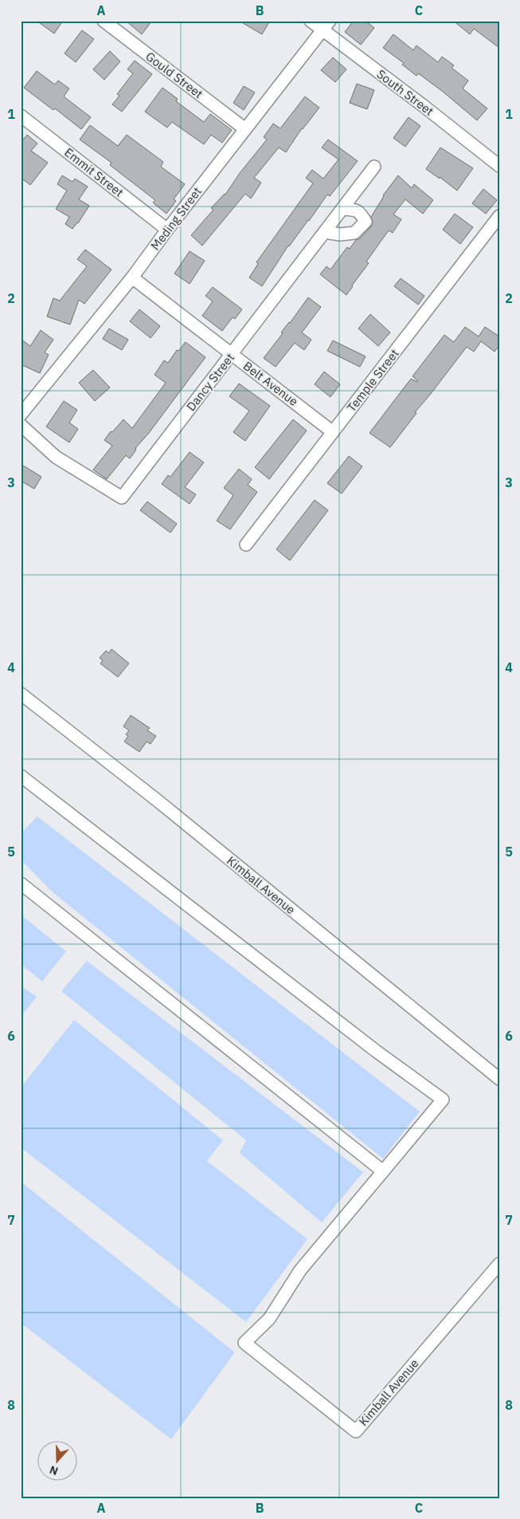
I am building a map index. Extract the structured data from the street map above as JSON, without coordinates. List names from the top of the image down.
{
  "streets": {
    "street": [
      "Gould Street",
      "South Street",
      "Emmit Street",
      "Meding Street",
      "Temple Street",
      "Dancy Street",
      "Belt Avenue",
      "Kimball Avenue"
    ]
  },
  "crossings": [
    ["Gould Street", "Meding Street"],
    ["South Street", "Meding Street"],
    ["Emmit Street", "Meding Street"],
    ["Meding Street", "Belt Avenue"],
    ["Temple Street", "Belt Avenue"],
    ["Dancy Street", "Belt Avenue"]
  ],
  "north": "bottom",
  "grid": {
    "columns": ["A", "B", "C"],
    "rows": [
      "1",
      "2",
      "3",
      "4",
      "5",
      "6",
      "7",
      "8"
    ]
  }
}
